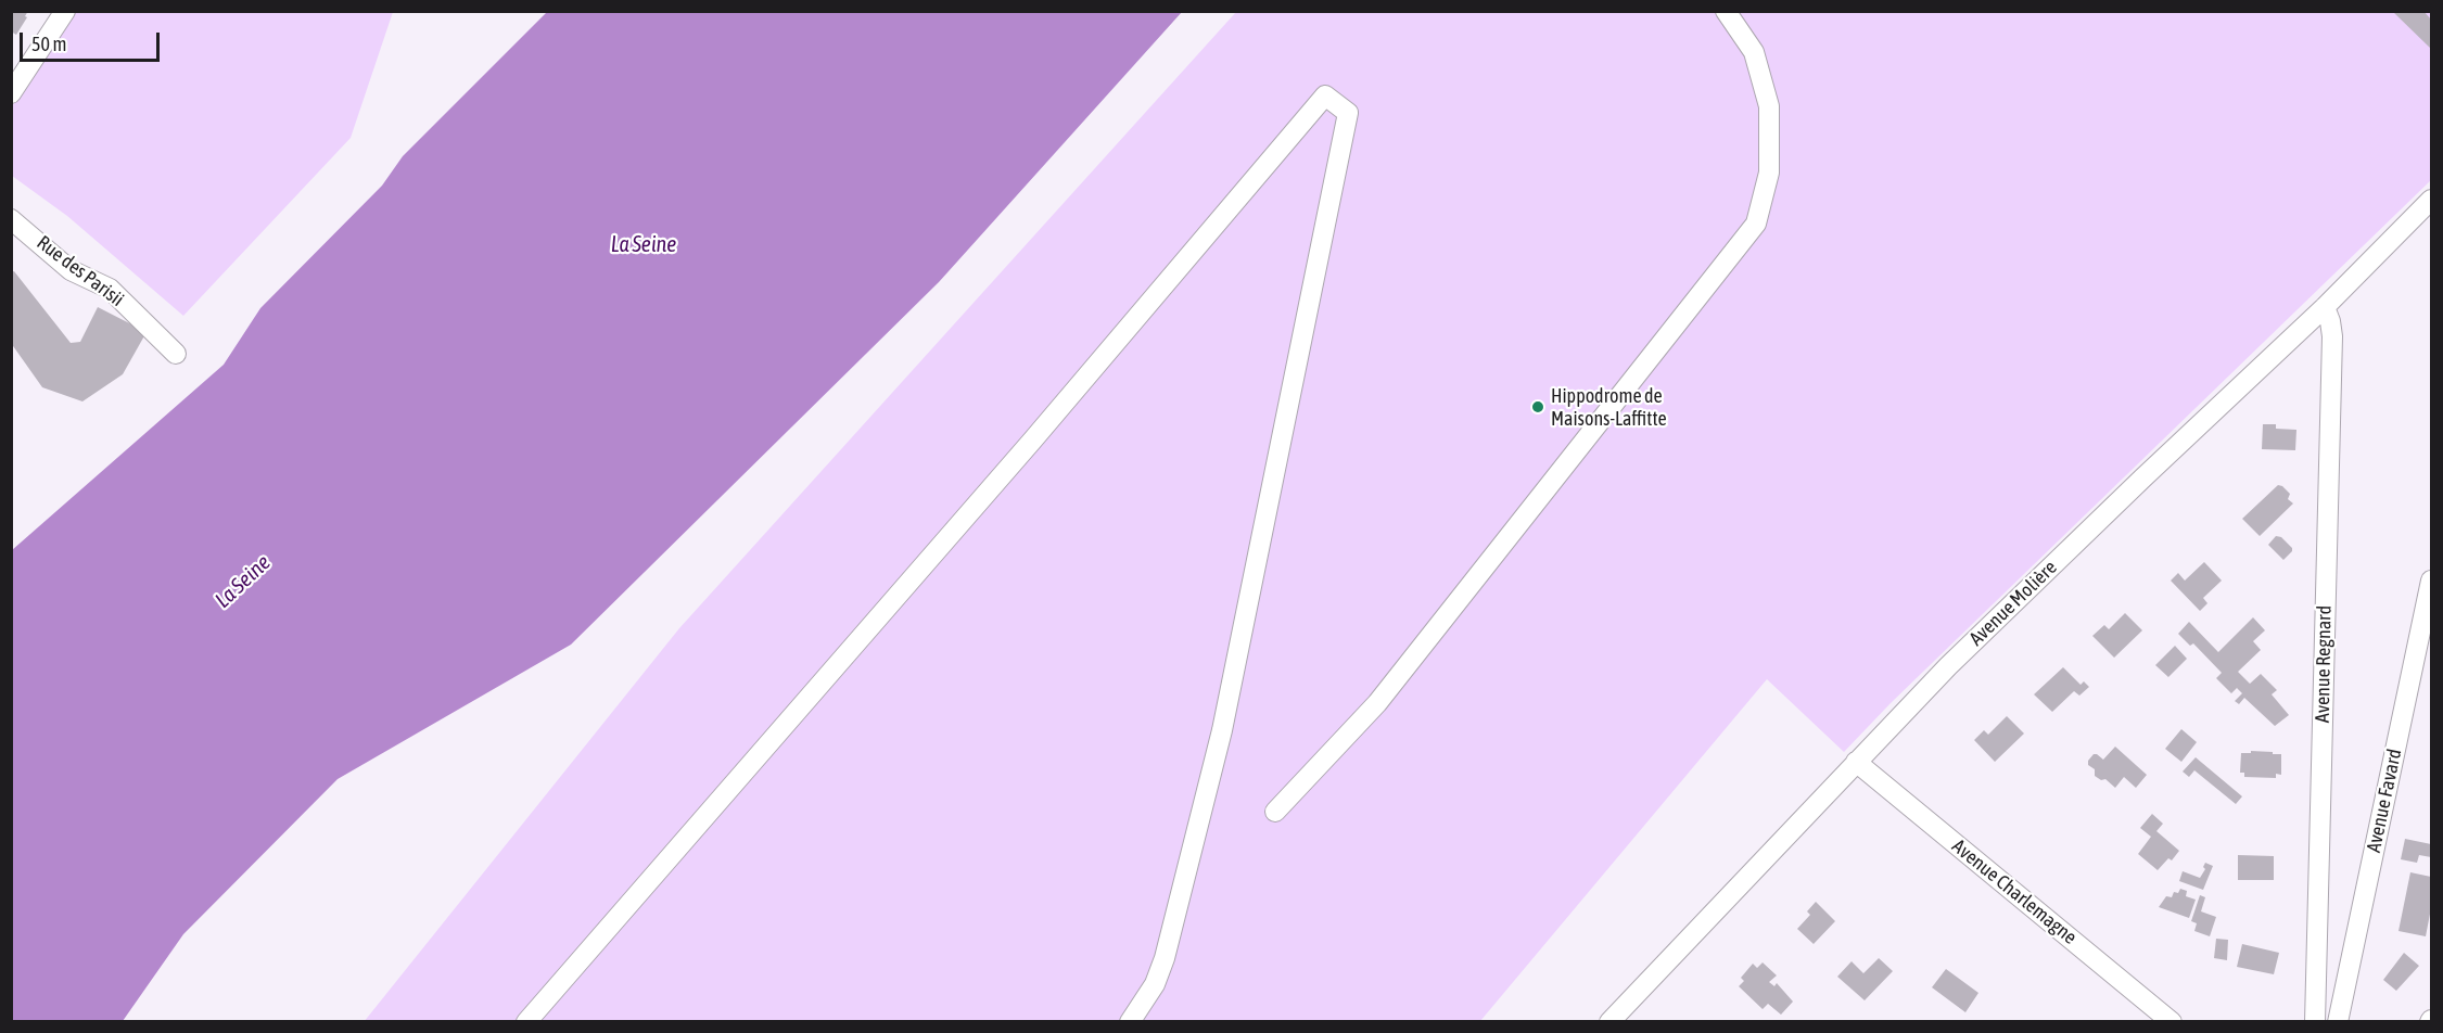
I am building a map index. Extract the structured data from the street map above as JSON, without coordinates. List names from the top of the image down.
{
  "streets": {
    "street": [
      "Rue des Parisii",
      "Avenue Molière",
      "Avenue Regnard",
      "Avenue Favard",
      "Avenue Charlemagne"
    ]
  },
  "crossings": [
    ["Avenue Molière", "Avenue Regnard"],
    ["Avenue Molière", "Avenue Charlemagne"]
  ],
  "water": ["La Seine"],
  "places": ["Hippodrome de Maisons-Laffitte"],
  "scale_bar": "50 m"
}
